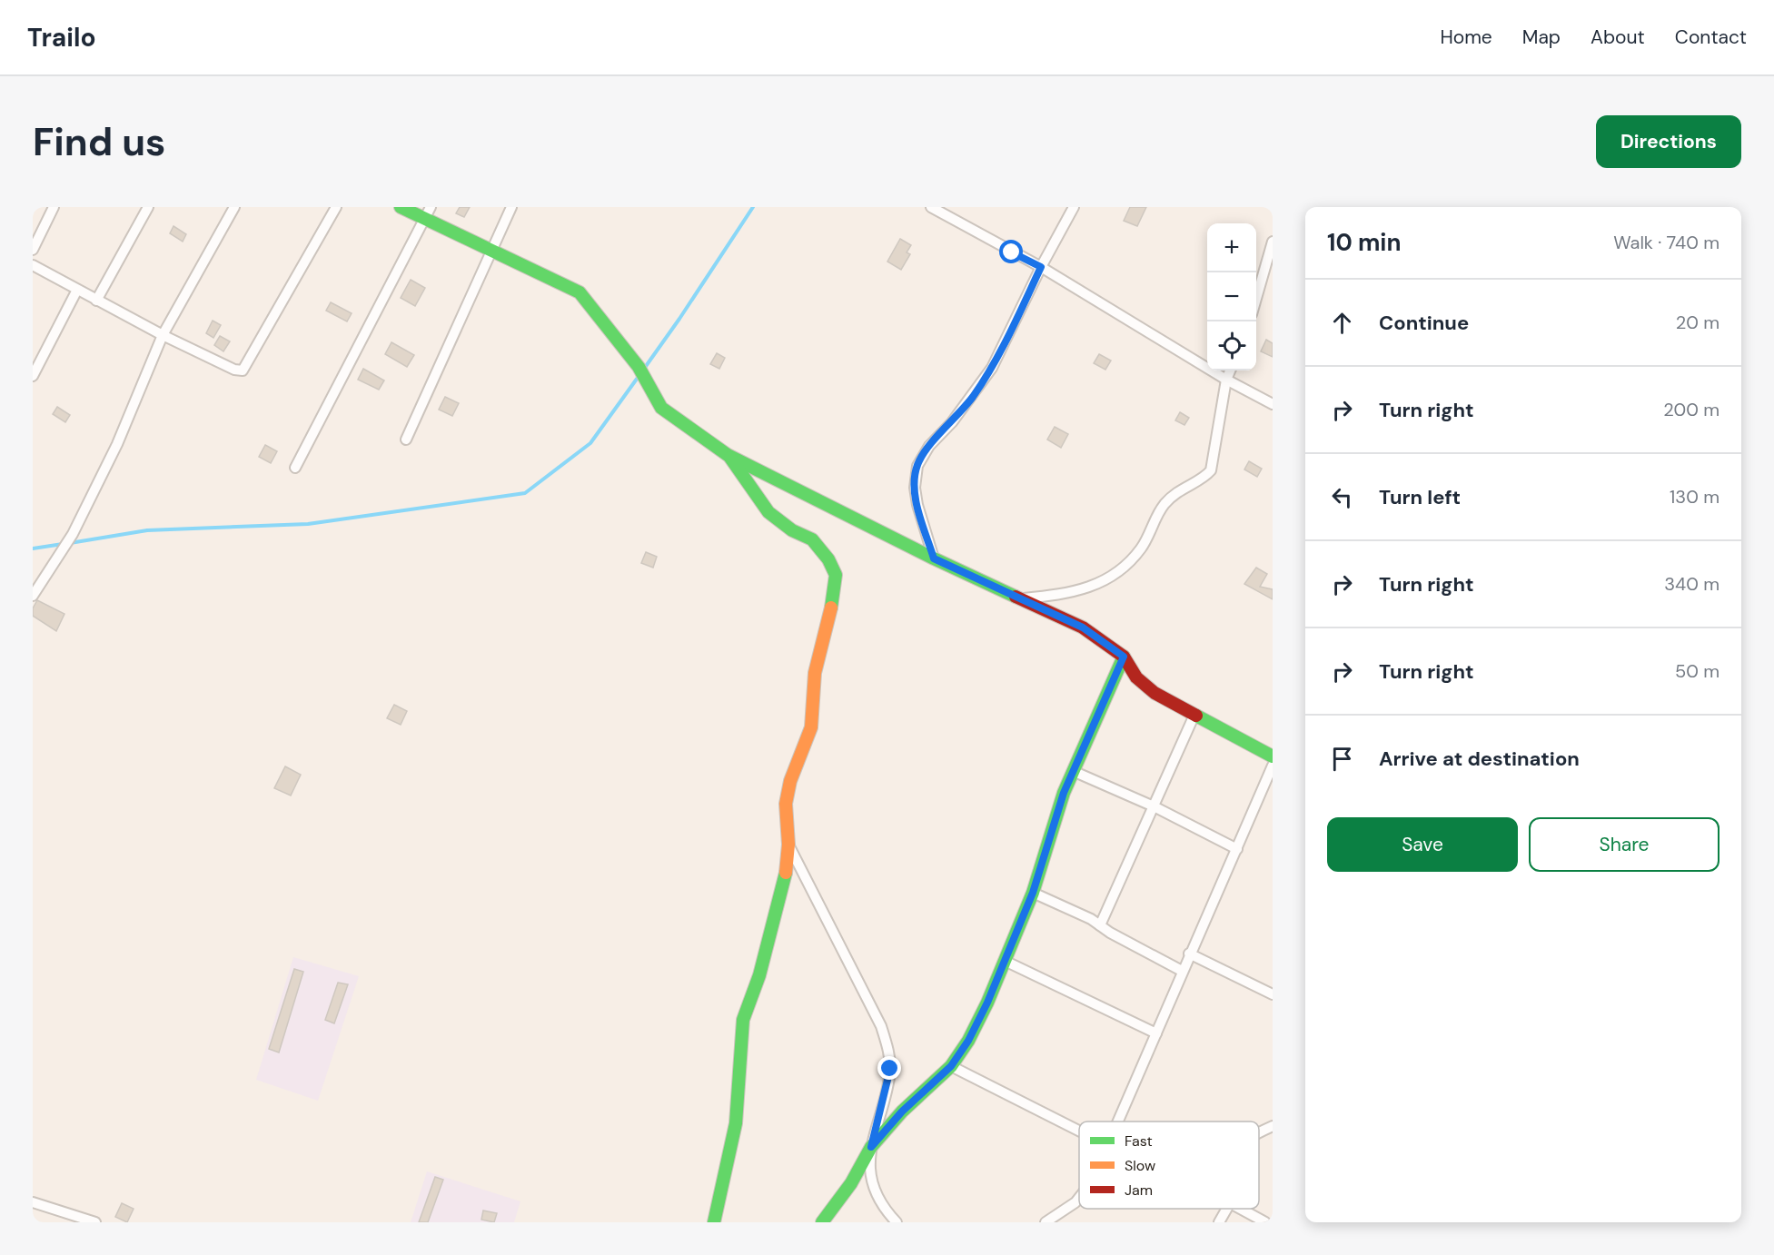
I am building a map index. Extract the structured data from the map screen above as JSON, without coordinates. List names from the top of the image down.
{
  "legend": ["Fast", "Slow", "Jam"],
  "page": {
    "header": "Trailo",
    "nav": [
      "Home",
      "Map",
      "About",
      "Contact"
    ],
    "buttons": [
      "Directions",
      ["Save", "Share"]
    ],
    "title": "Find us",
    "heading": ["10 min", "Walk · 740 m"],
    "map_buttons": ["+", "−"],
    "list": [
      ["Continue", "20 m"],
      ["Turn right", "200 m"],
      ["Turn left", "130 m"],
      ["Turn right", "340 m"],
      ["Turn right", "50 m"],
      "Arrive at destination"
    ]
  }
}
